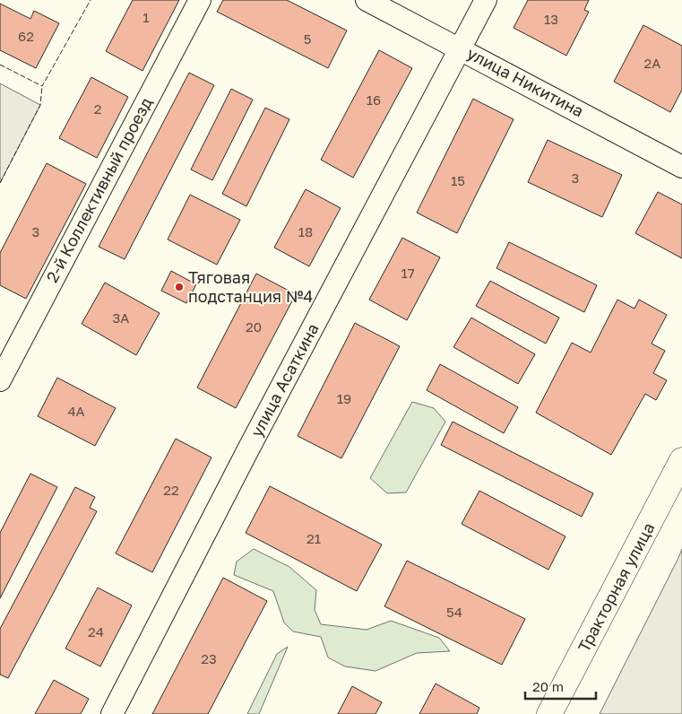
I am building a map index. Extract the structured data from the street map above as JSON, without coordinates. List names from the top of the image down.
{
  "streets": {
    "main road": ["Тракторная улица"],
    "street": ["улица Никитина", "2-й Коллективный проезд", "улица Асаткина"]
  },
  "crossings": [
    ["улица Никитина", "улица Асаткина"]
  ],
  "places": ["Тяговая подстанция №4"],
  "house_numbers": [
    "1",
    "13",
    "62",
    "5",
    "2А",
    "16",
    "2",
    "3",
    "15",
    "3",
    "18",
    "17",
    "3А",
    "20",
    "19",
    "4А",
    "22",
    "21",
    "54",
    "24",
    "23"
  ],
  "scale_bar": "20 m"
}
